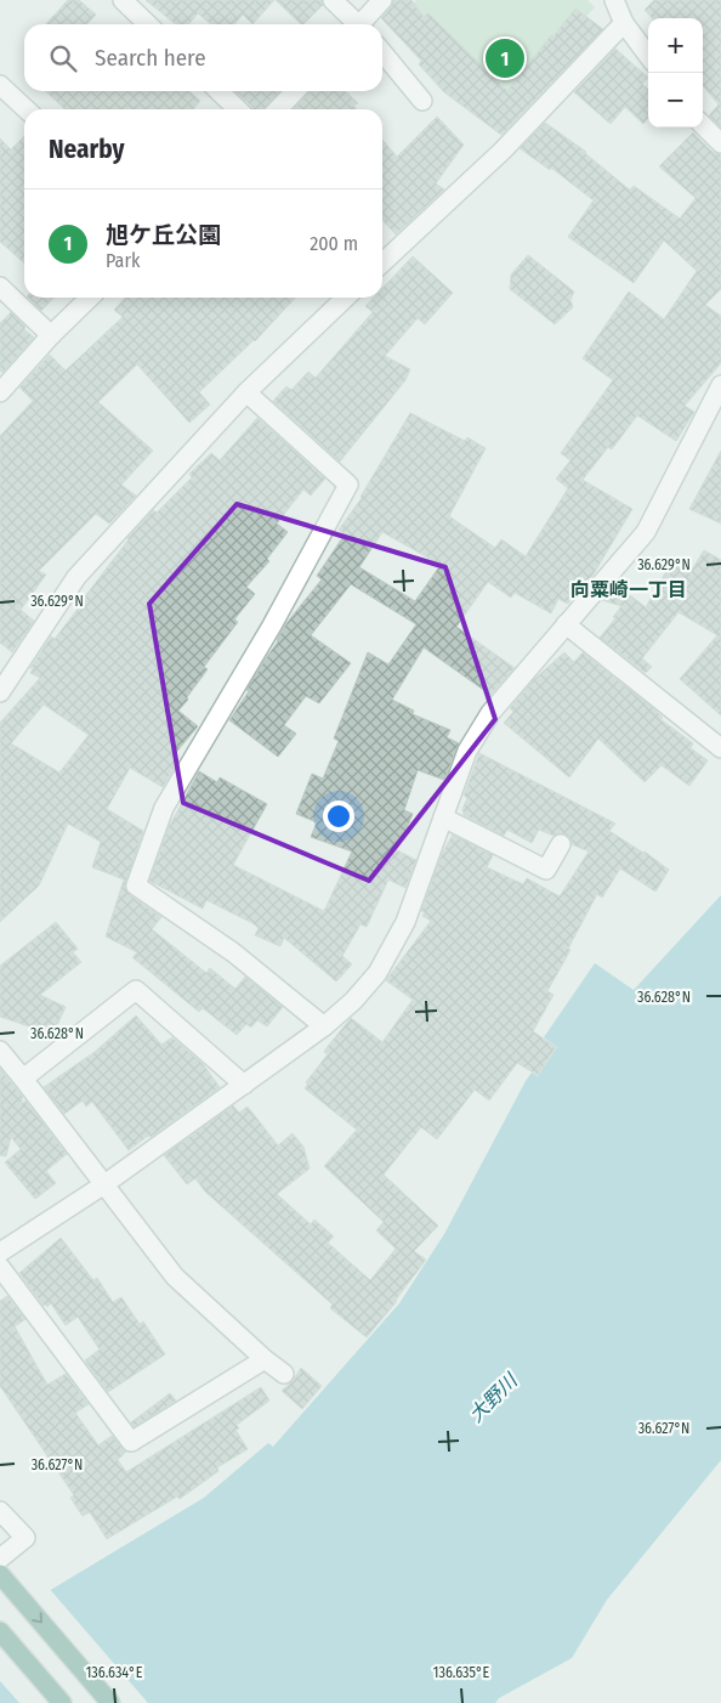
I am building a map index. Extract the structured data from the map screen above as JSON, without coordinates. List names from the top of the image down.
{
  "districts": ["向粟崎一丁目"],
  "water": ["大野川"],
  "page": {
    "map_buttons": ["+", "−"],
    "search": "Search here",
    "pins": "1",
    "heading": "Nearby",
    "list": [
      {
        "mark": "1",
        "name": "旭ケ丘公園",
        "note": "Park",
        "value": "200 m"
      }
    ]
  },
  "coordinates": [
    "36.629°N",
    "36.628°N",
    "36.627°N",
    "136.634°E",
    "136.635°E"
  ]
}
